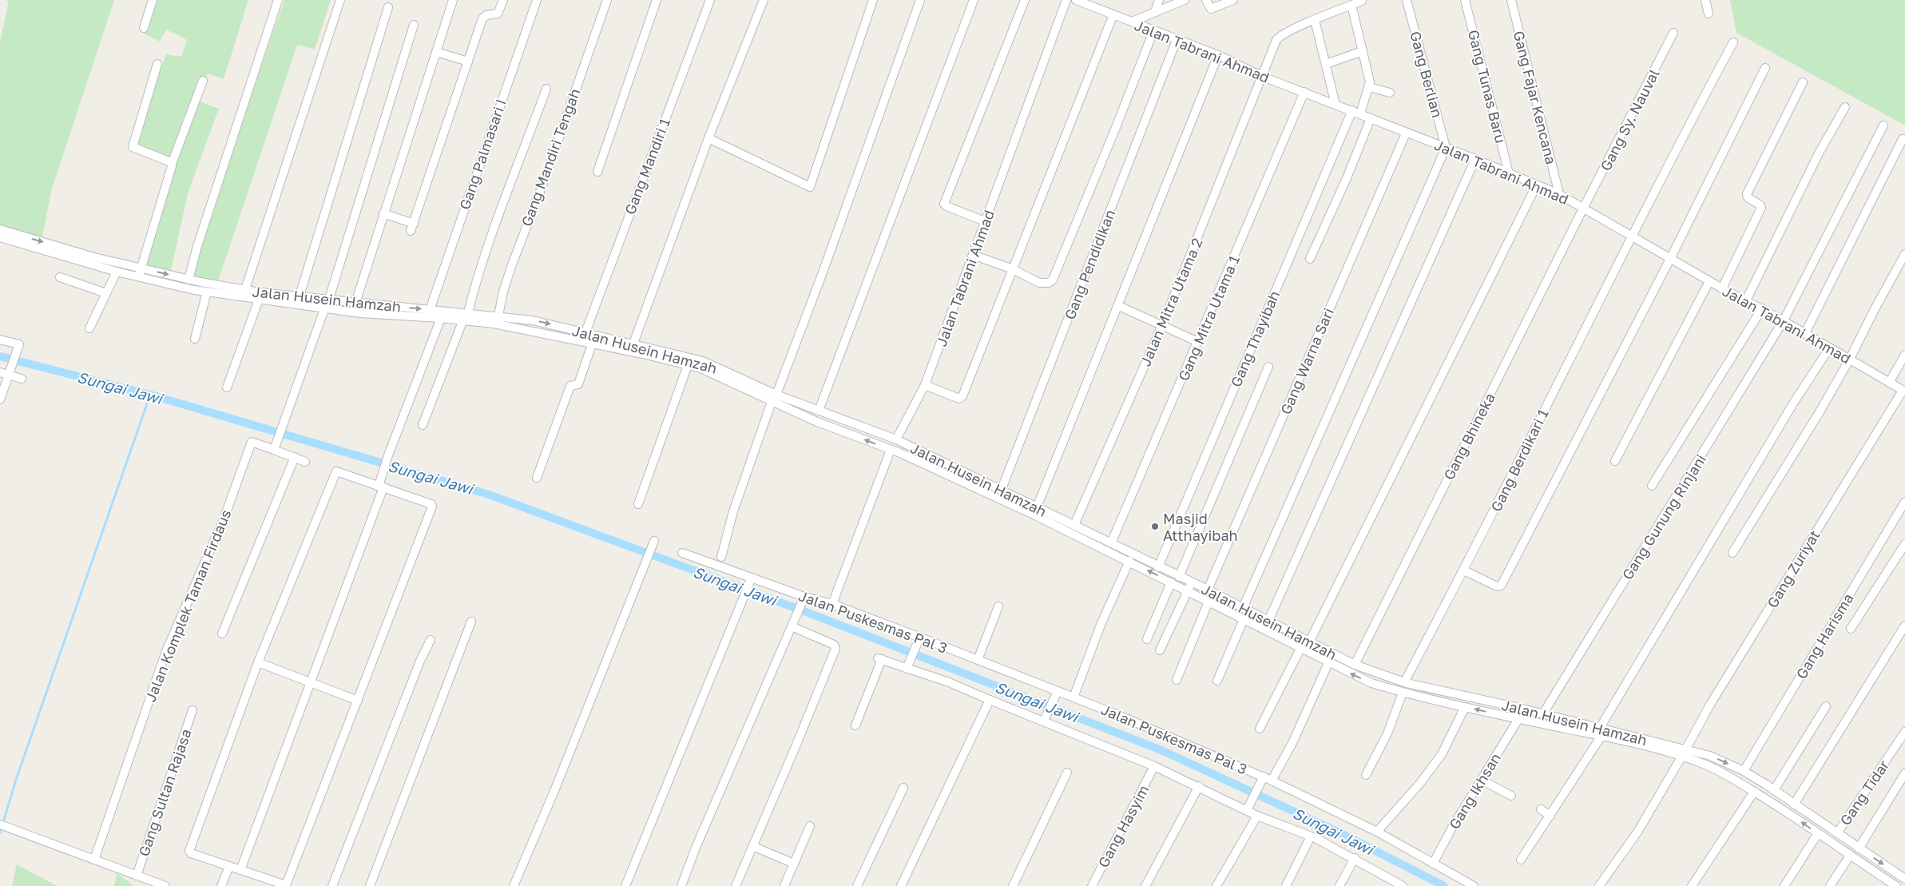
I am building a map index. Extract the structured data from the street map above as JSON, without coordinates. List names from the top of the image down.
{
  "streets": {
    "street": [
      "Jalan Tabrani Ahmad",
      "Gang Berlian",
      "Gang Tunas Baru",
      "Gang Fajar Kencana",
      "Gang Sy. Nauval",
      "Gang Palmasari I",
      "Gang Mandiri Tengah",
      "Gang Mandiri 1",
      "Gang Pendidikan",
      "Jalan Husein Hamzah",
      "Jalan Mitra Utama 2",
      "Gang Mitra Utama 1",
      "Gang Thayibah",
      "Gang Warna Sari",
      "Gang Bhineka",
      "Gang Berdikari 1",
      "Gang Gunung Rinjani",
      "Gang Zuriyat",
      "Jalan Komplek Taman Firdaus",
      "Jalan Puskesmas Pal 3",
      "Gang Harisma",
      "Gang Ikhsan",
      "Gang Sultan Rajasa",
      "Gang Tidar",
      "Gang Hasyim"
    ]
  },
  "crossings": [
    ["Jalan Tabrani Ahmad", "Gang Berlian"],
    ["Jalan Tabrani Ahmad", "Gang Tunas Baru"],
    ["Jalan Tabrani Ahmad", "Gang Fajar Kencana"],
    ["Jalan Tabrani Ahmad", "Gang Sy. Nauval"],
    ["Jalan Tabrani Ahmad", "Gang Pendidikan"],
    ["Jalan Tabrani Ahmad", "Jalan Husein Hamzah"],
    ["Jalan Tabrani Ahmad", "Jalan Mitra Utama 2"],
    ["Jalan Tabrani Ahmad", "Gang Mitra Utama 1"],
    ["Jalan Tabrani Ahmad", "Gang Thayibah"],
    ["Jalan Tabrani Ahmad", "Gang Warna Sari"],
    ["Jalan Tabrani Ahmad", "Gang Bhineka"],
    ["Jalan Tabrani Ahmad", "Gang Berdikari 1"],
    ["Jalan Tabrani Ahmad", "Gang Gunung Rinjani"],
    ["Jalan Tabrani Ahmad", "Gang Zuriyat"],
    ["Gang Sy. Nauval", "Gang Bhineka"],
    ["Gang Palmasari I", "Jalan Husein Hamzah"],
    ["Gang Mandiri Tengah", "Jalan Husein Hamzah"],
    ["Gang Mandiri 1", "Jalan Husein Hamzah"],
    ["Gang Pendidikan", "Jalan Husein Hamzah"],
    ["Jalan Husein Hamzah", "Jalan Mitra Utama 2"],
    ["Jalan Husein Hamzah", "Gang Mitra Utama 1"],
    ["Jalan Husein Hamzah", "Gang Thayibah"],
    ["Jalan Husein Hamzah", "Gang Warna Sari"],
    ["Jalan Husein Hamzah", "Gang Bhineka"],
    ["Jalan Husein Hamzah", "Gang Berdikari 1"],
    ["Jalan Husein Hamzah", "Gang Gunung Rinjani"],
    ["Jalan Husein Hamzah", "Gang Zuriyat"],
    ["Jalan Husein Hamzah", "Gang Harisma"],
    ["Jalan Husein Hamzah", "Gang Ikhsan"],
    ["Jalan Husein Hamzah", "Gang Tidar"],
    ["Jalan Puskesmas Pal 3", "Gang Ikhsan"]
  ],
  "water": ["Sungai Jawi"],
  "places": ["Masjid Atthayibah"]
}
